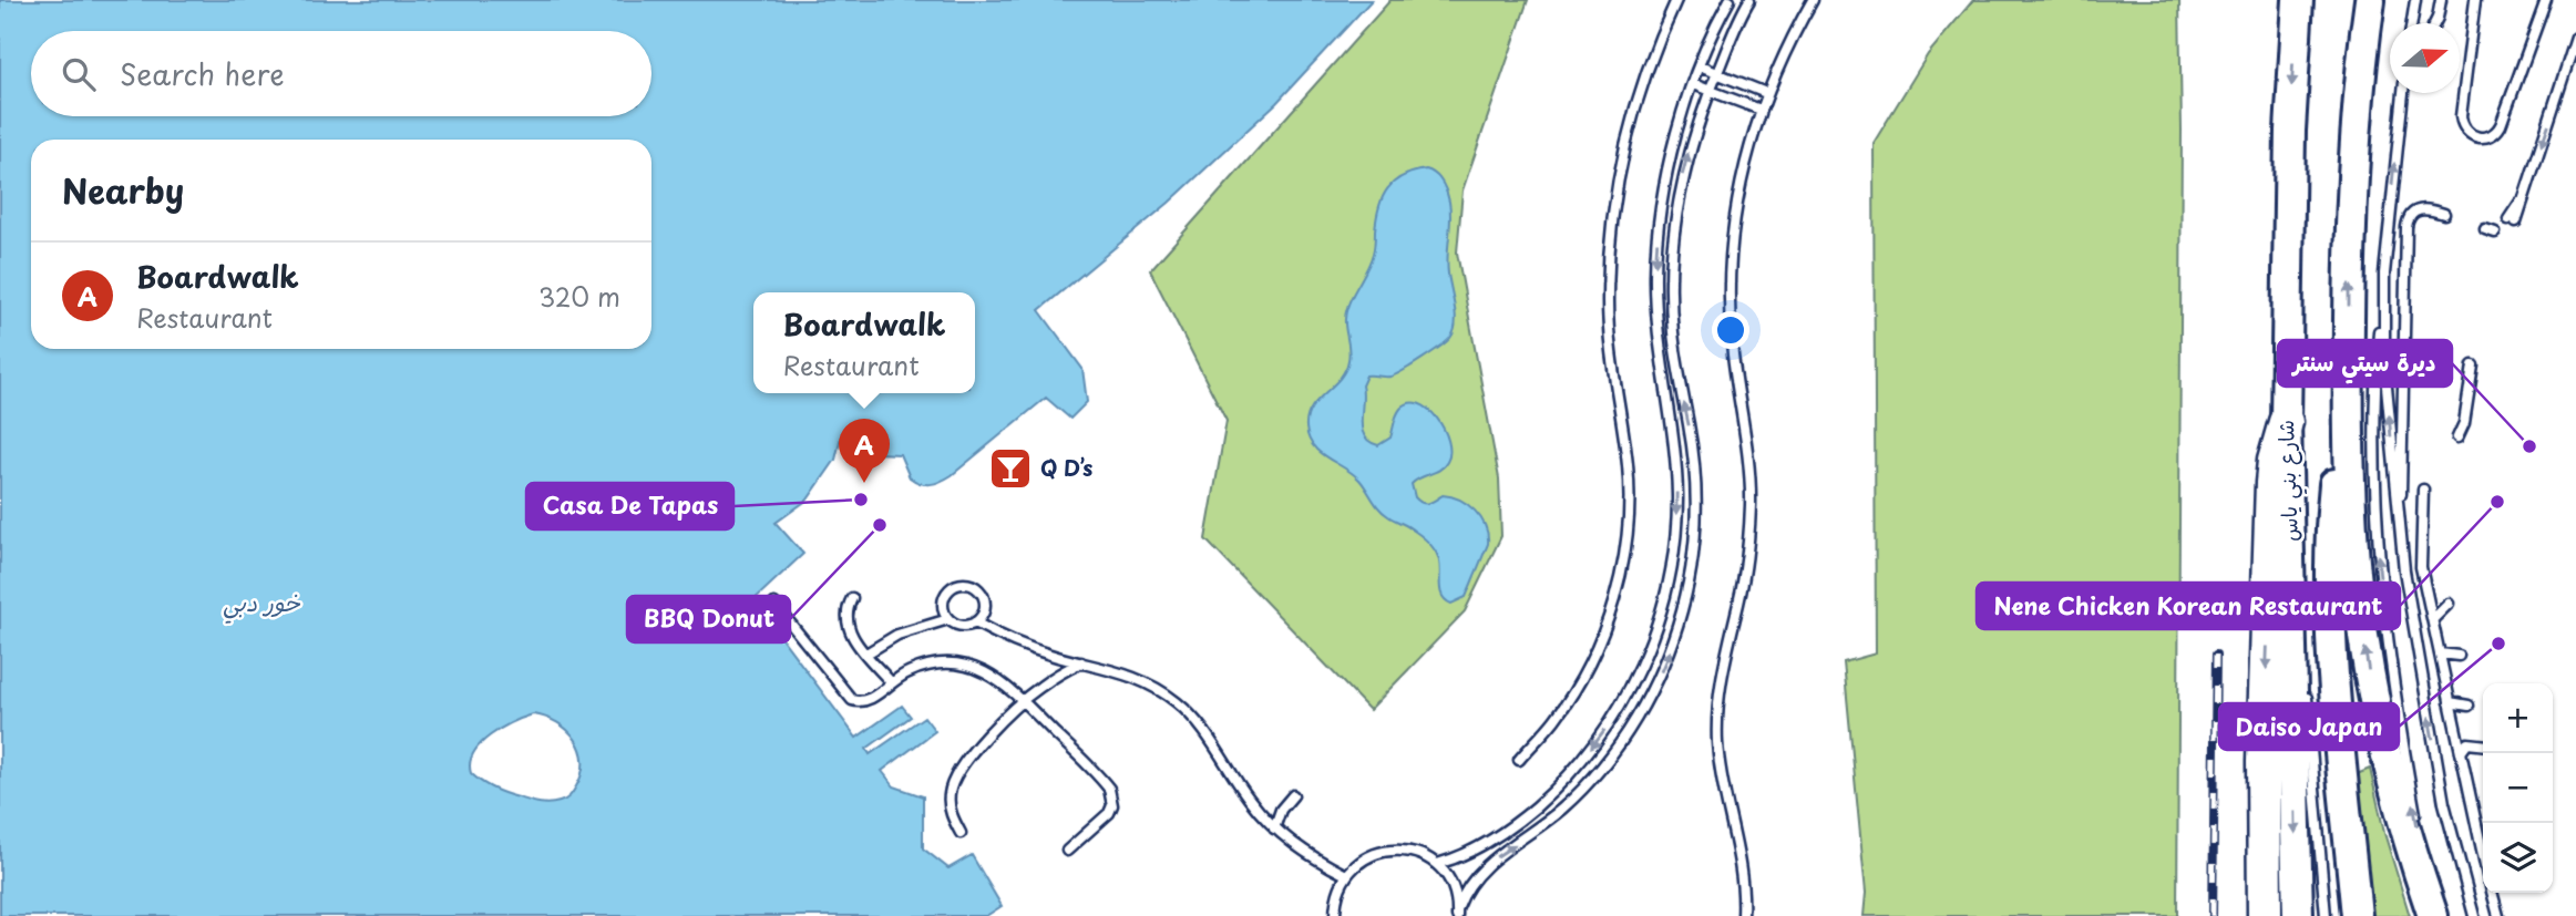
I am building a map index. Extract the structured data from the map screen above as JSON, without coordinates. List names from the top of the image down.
{
  "streets": {
    "main road": ["شارع بني ياس"]
  },
  "water": ["خور دبي"],
  "places": {
    "other": [
      "ديرة سيتي سنتر",
      "Casa De Tapas",
      "Nene Chicken Korean Restaurant",
      "BBQ Donut",
      "Daiso Japan"
    ],
    "bar": ["Q D’s"]
  },
  "north": "right",
  "page": {
    "search": "Search here",
    "heading": "Nearby",
    "list": [
      {
        "mark": "A",
        "name": "Boardwalk",
        "note": "Restaurant",
        "value": "320 m"
      }
    ],
    "popup": ["Boardwalk", "Restaurant"],
    "pins": "A",
    "map_buttons": ["+", "−"]
  }
}
